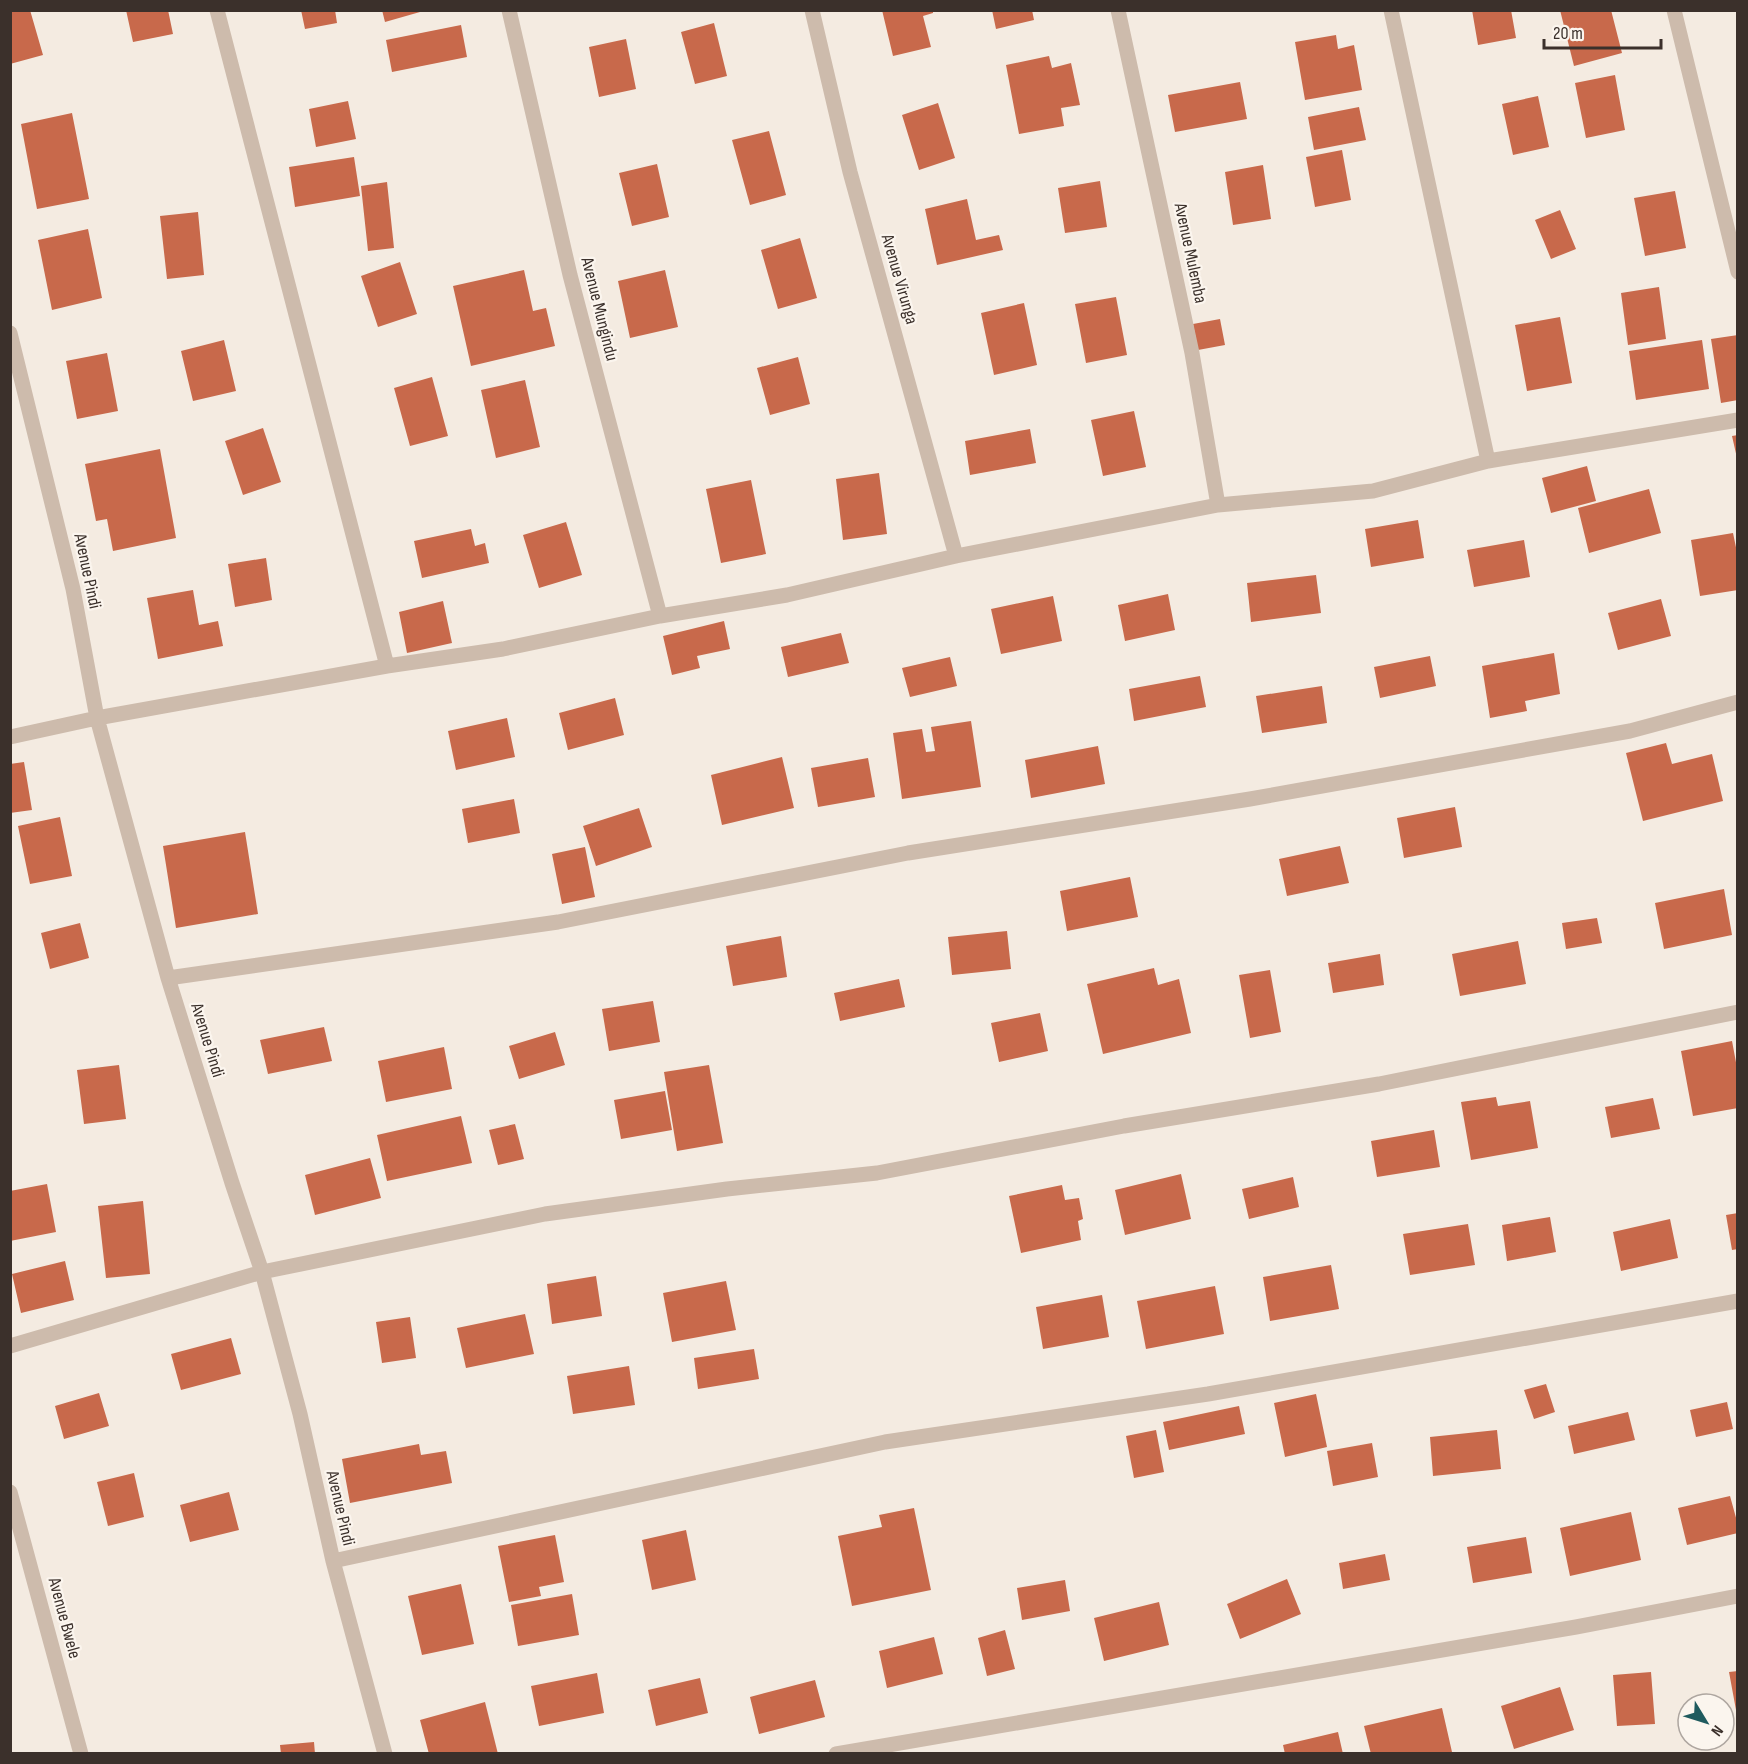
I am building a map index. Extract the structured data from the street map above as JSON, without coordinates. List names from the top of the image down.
{
  "streets": {
    "street": [
      "Avenue Mulemba",
      "Avenue Virunga",
      "Avenue Mungindu",
      "Avenue Pindi",
      "Avenue Bwele"
    ]
  },
  "scale_bar": "20 m",
  "north": "bottom right"
}
